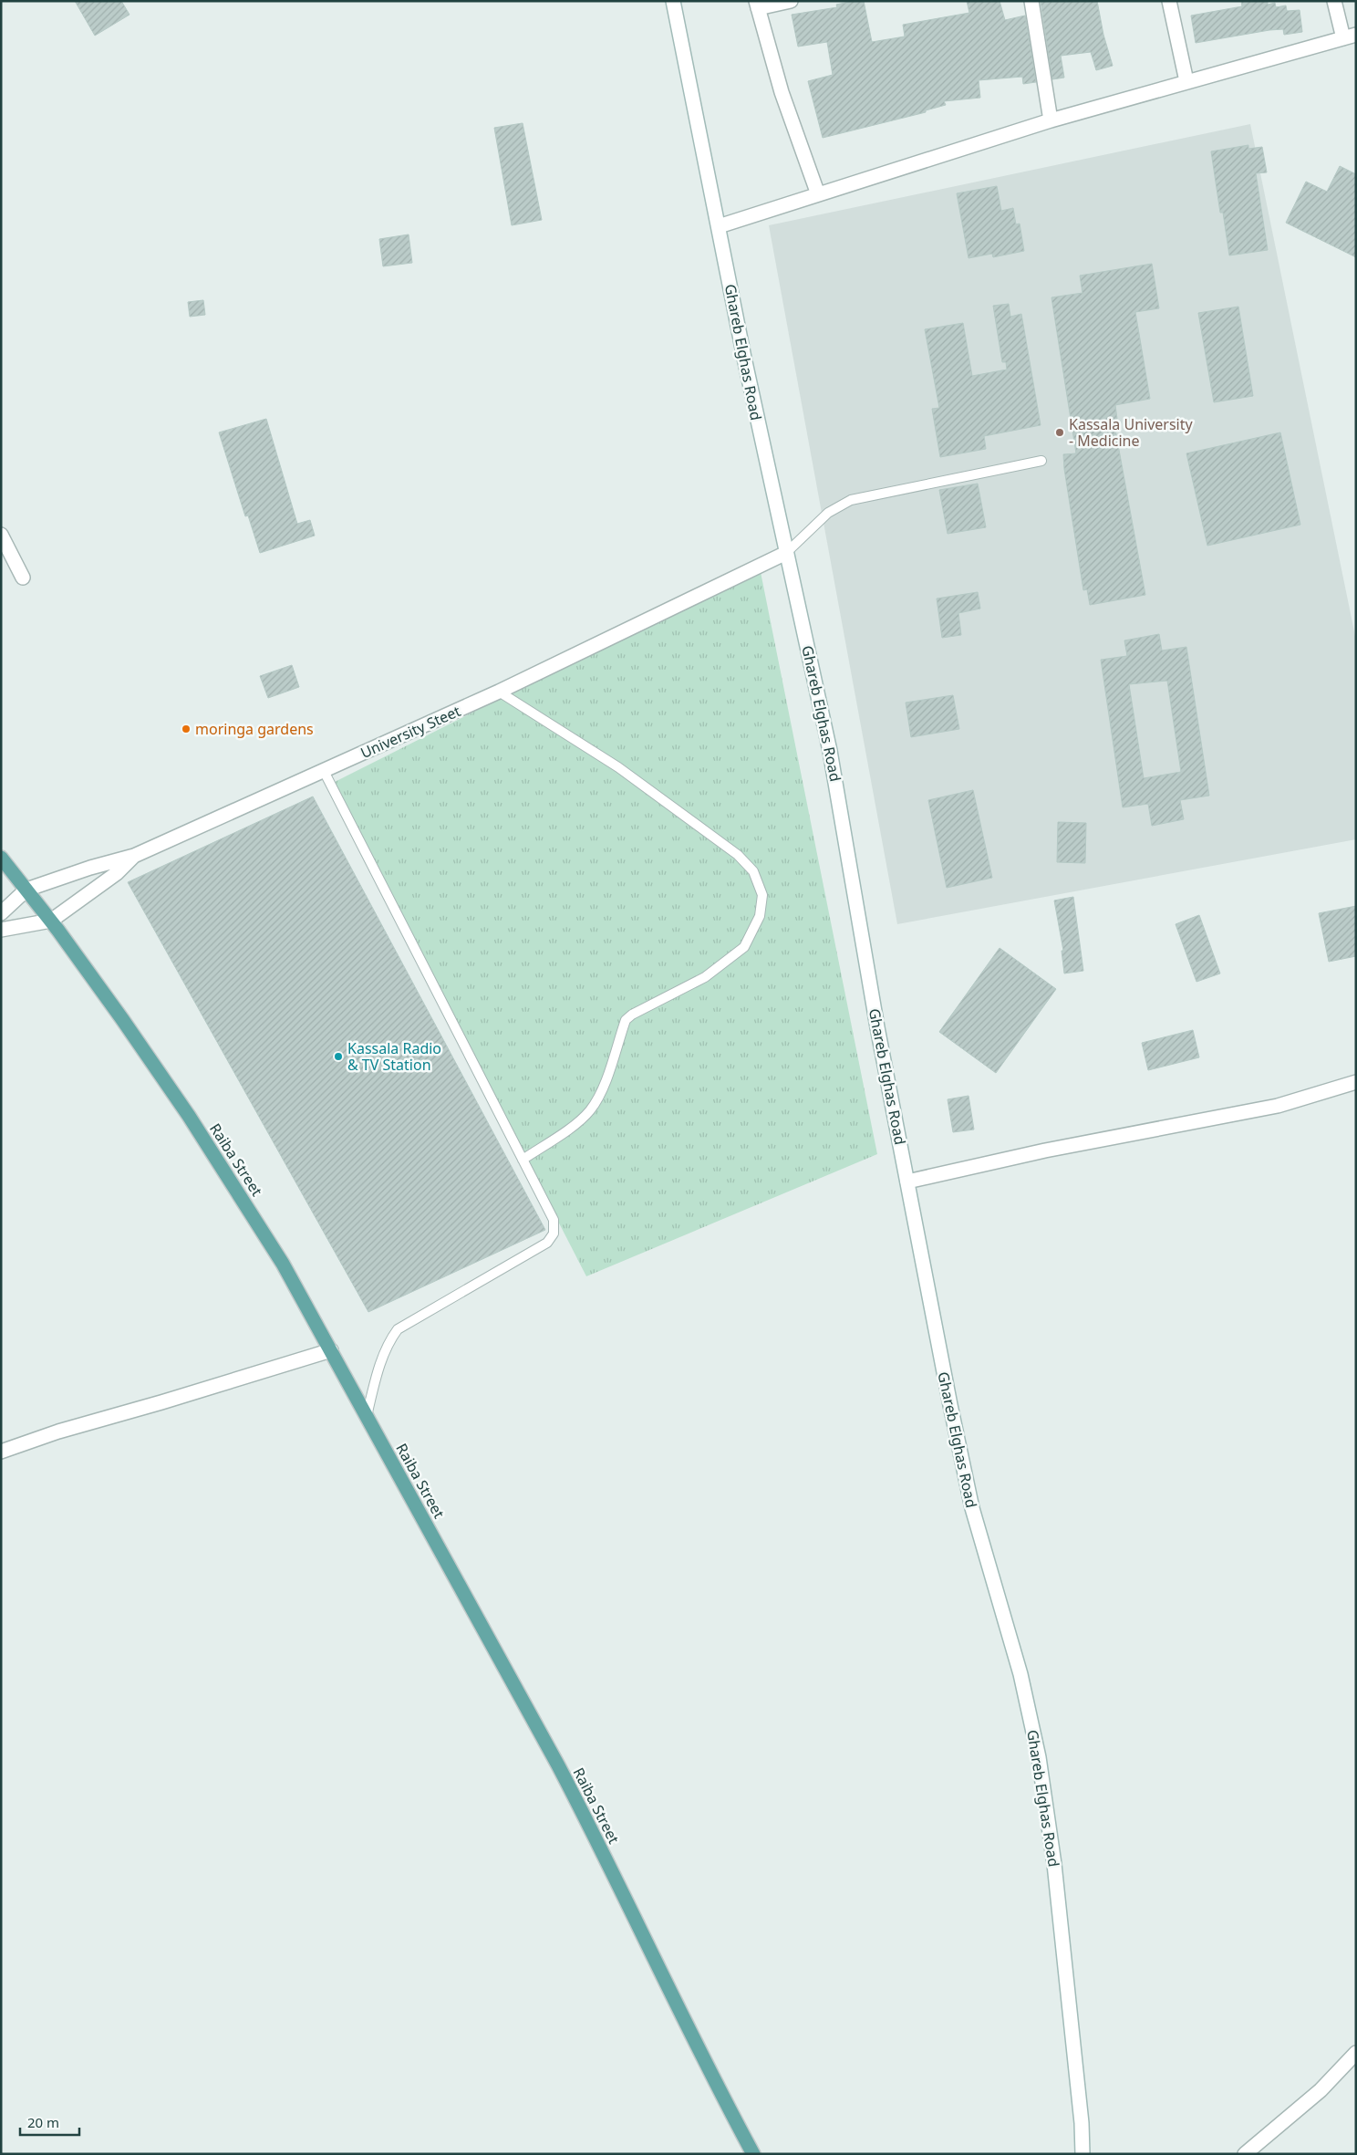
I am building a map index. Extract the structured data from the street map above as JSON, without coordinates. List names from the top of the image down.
{
  "streets": {
    "main road": ["Raiba Street"],
    "street": ["Ghareb Elghas Road", "University Steet"]
  },
  "crossings": [
    ["Ghareb Elghas Road", "University Steet"],
    ["University Steet", "Raiba Street"]
  ],
  "places": ["Kassala University - Medicine", "moringa gardens", "Kassala Radio & TV Station"],
  "scale_bar": "20 m"
}
